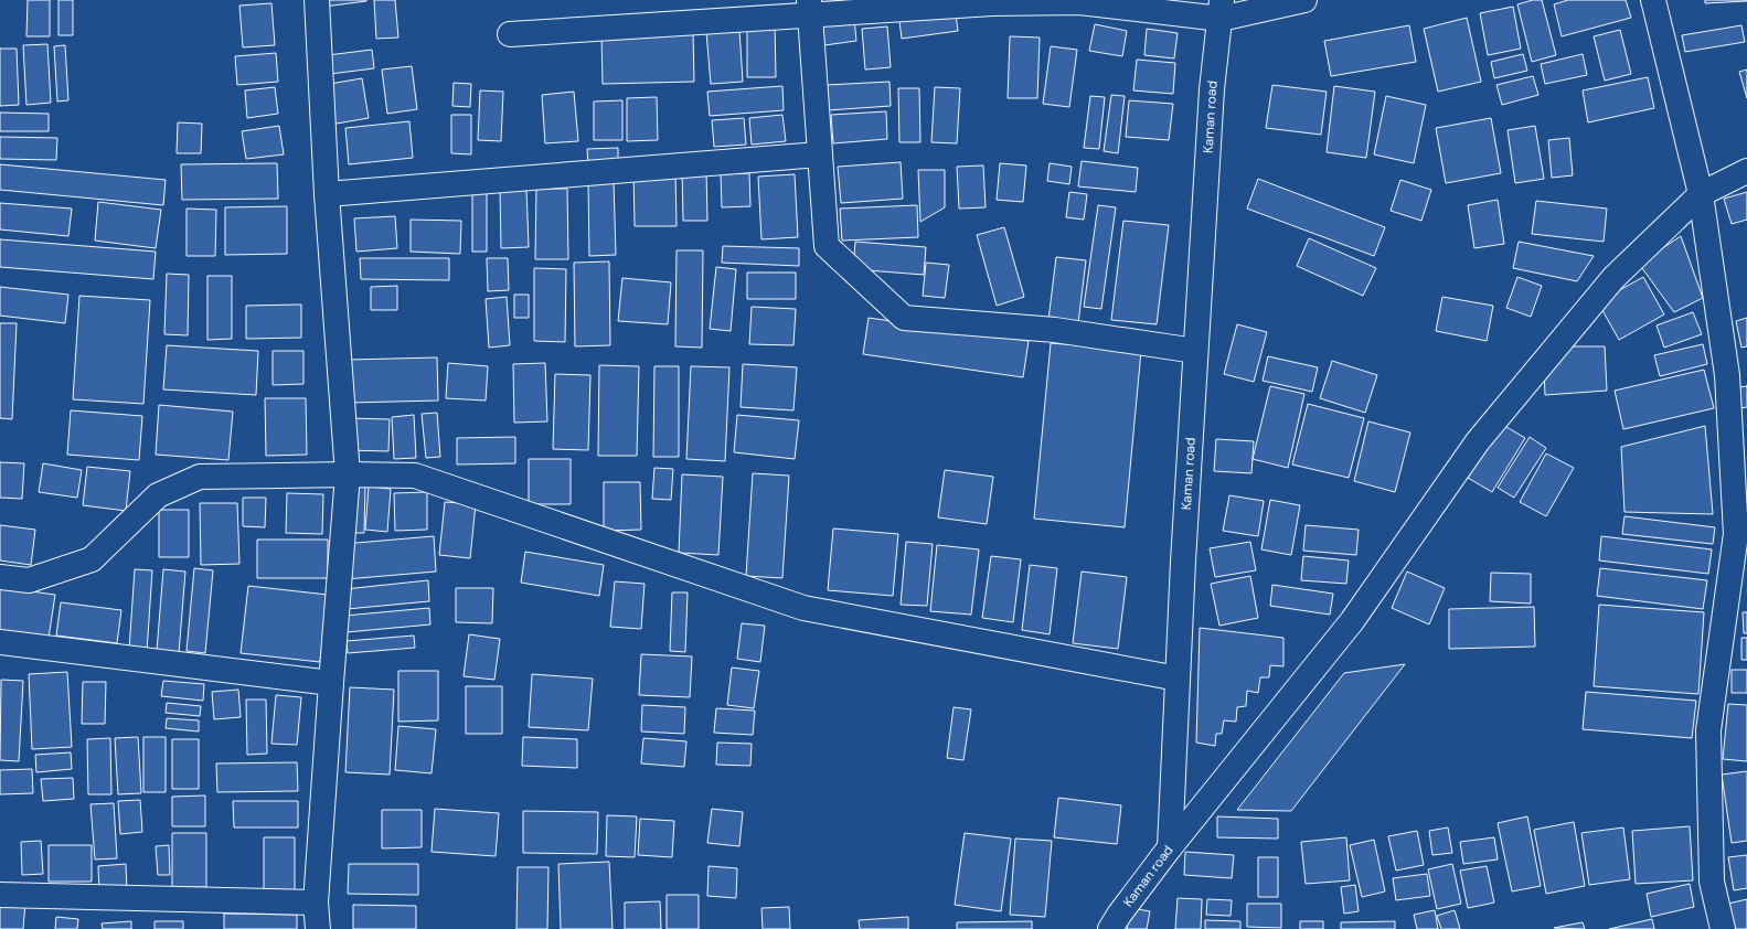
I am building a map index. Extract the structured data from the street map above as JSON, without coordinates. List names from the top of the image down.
{
  "streets": {
    "street": ["Kaman road"]
  }
}
